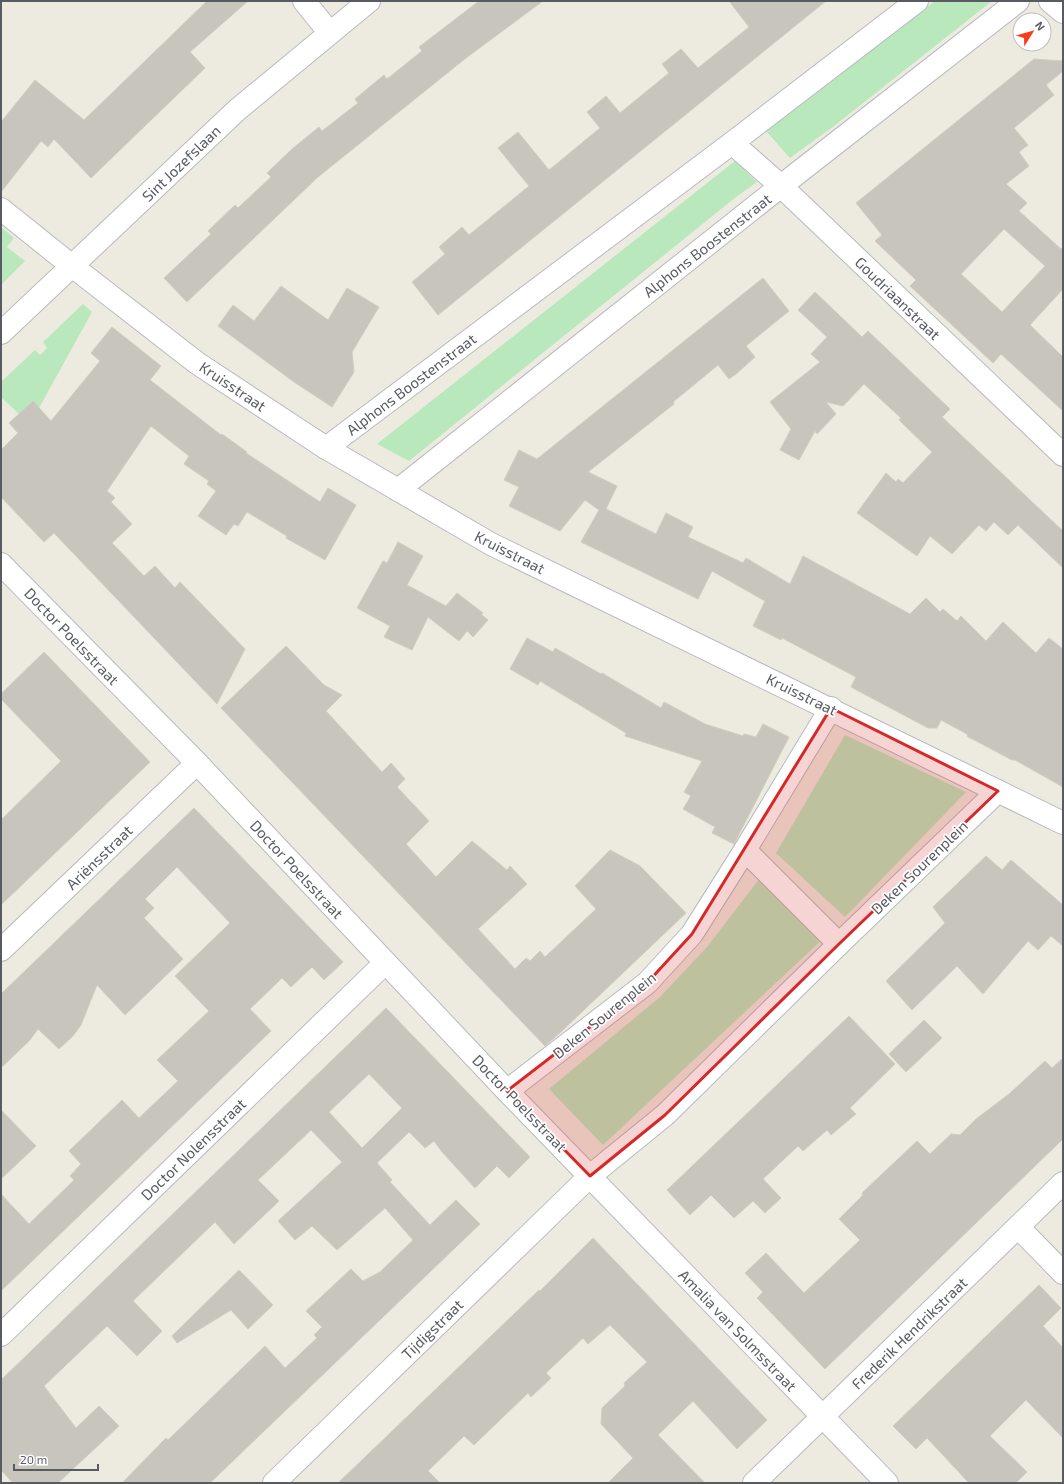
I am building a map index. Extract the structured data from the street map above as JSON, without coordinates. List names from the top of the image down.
{
  "streets": {
    "street": [
      "Sint Jozefslaan",
      "Alphons Boostenstraat",
      "Goudriaanstraat",
      "Kruisstraat",
      "Doctor Poelsstraat",
      "Ariënsstraat",
      "Deken Sourenplein",
      "Doctor Nolensstraat",
      "Tijdigstraat",
      "Amalia van Solmsstraat",
      "Frederik Hendrikstraat"
    ]
  },
  "crossings": [
    ["Sint Jozefslaan", "Kruisstraat"],
    ["Alphons Boostenstraat", "Goudriaanstraat"],
    ["Alphons Boostenstraat", "Kruisstraat"],
    ["Kruisstraat", "Deken Sourenplein"],
    ["Doctor Poelsstraat", "Ariënsstraat"],
    ["Doctor Poelsstraat", "Deken Sourenplein"],
    ["Doctor Poelsstraat", "Doctor Nolensstraat"],
    ["Doctor Poelsstraat", "Tijdigstraat"],
    ["Doctor Poelsstraat", "Amalia van Solmsstraat"],
    ["Deken Sourenplein", "Tijdigstraat"],
    ["Deken Sourenplein", "Amalia van Solmsstraat"],
    ["Tijdigstraat", "Amalia van Solmsstraat"],
    ["Amalia van Solmsstraat", "Frederik Hendrikstraat"]
  ],
  "scale_bar": "20 m",
  "north": "top right"
}
